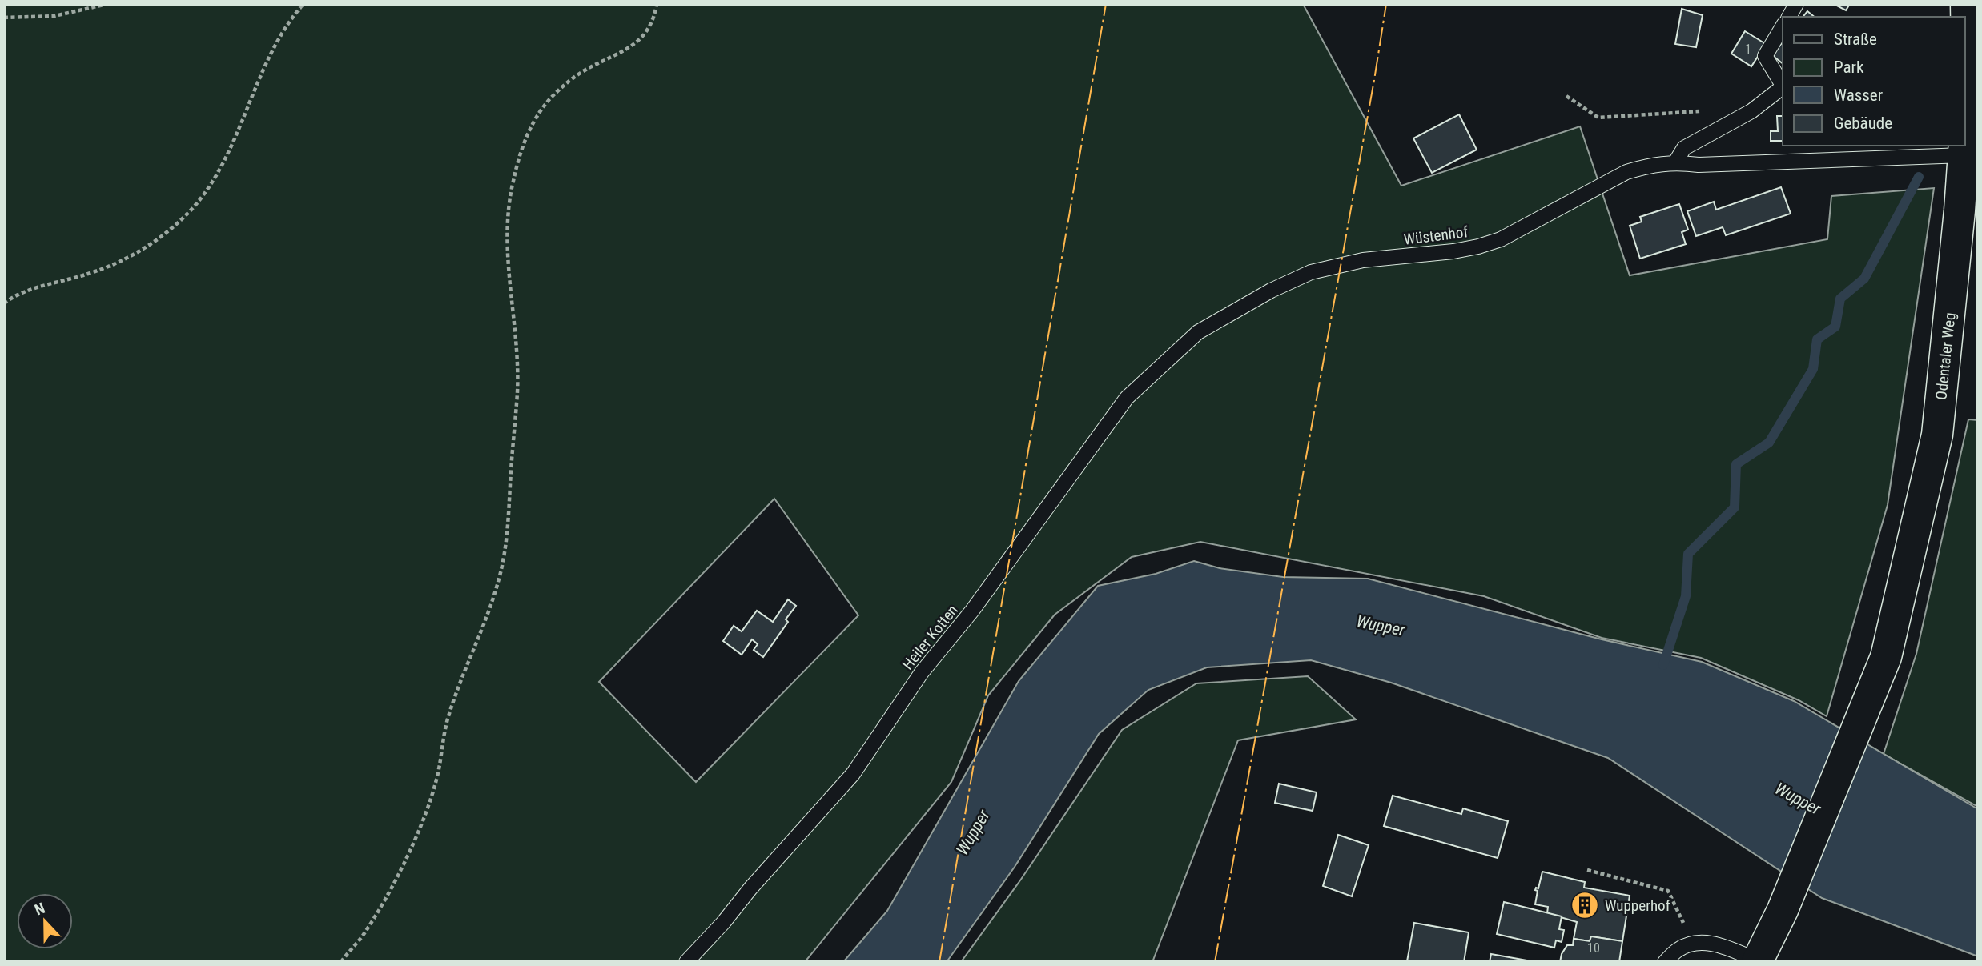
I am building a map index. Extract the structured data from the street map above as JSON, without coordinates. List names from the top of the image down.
{
  "streets": {
    "main road": ["Odentaler Weg"],
    "lane": ["Wüstenhof", "Heiler Kotten"]
  },
  "crossings": [
    ["Wüstenhof", "Odentaler Weg"],
    ["Wüstenhof", "Heiler Kotten"]
  ],
  "water": ["Wupper"],
  "places": {
    "building": ["Wupperhof"]
  },
  "house_numbers": ["1", "10"],
  "legend": [
    "Straße",
    "Park",
    "Wasser",
    "Gebäude"
  ],
  "north": "top"
}
